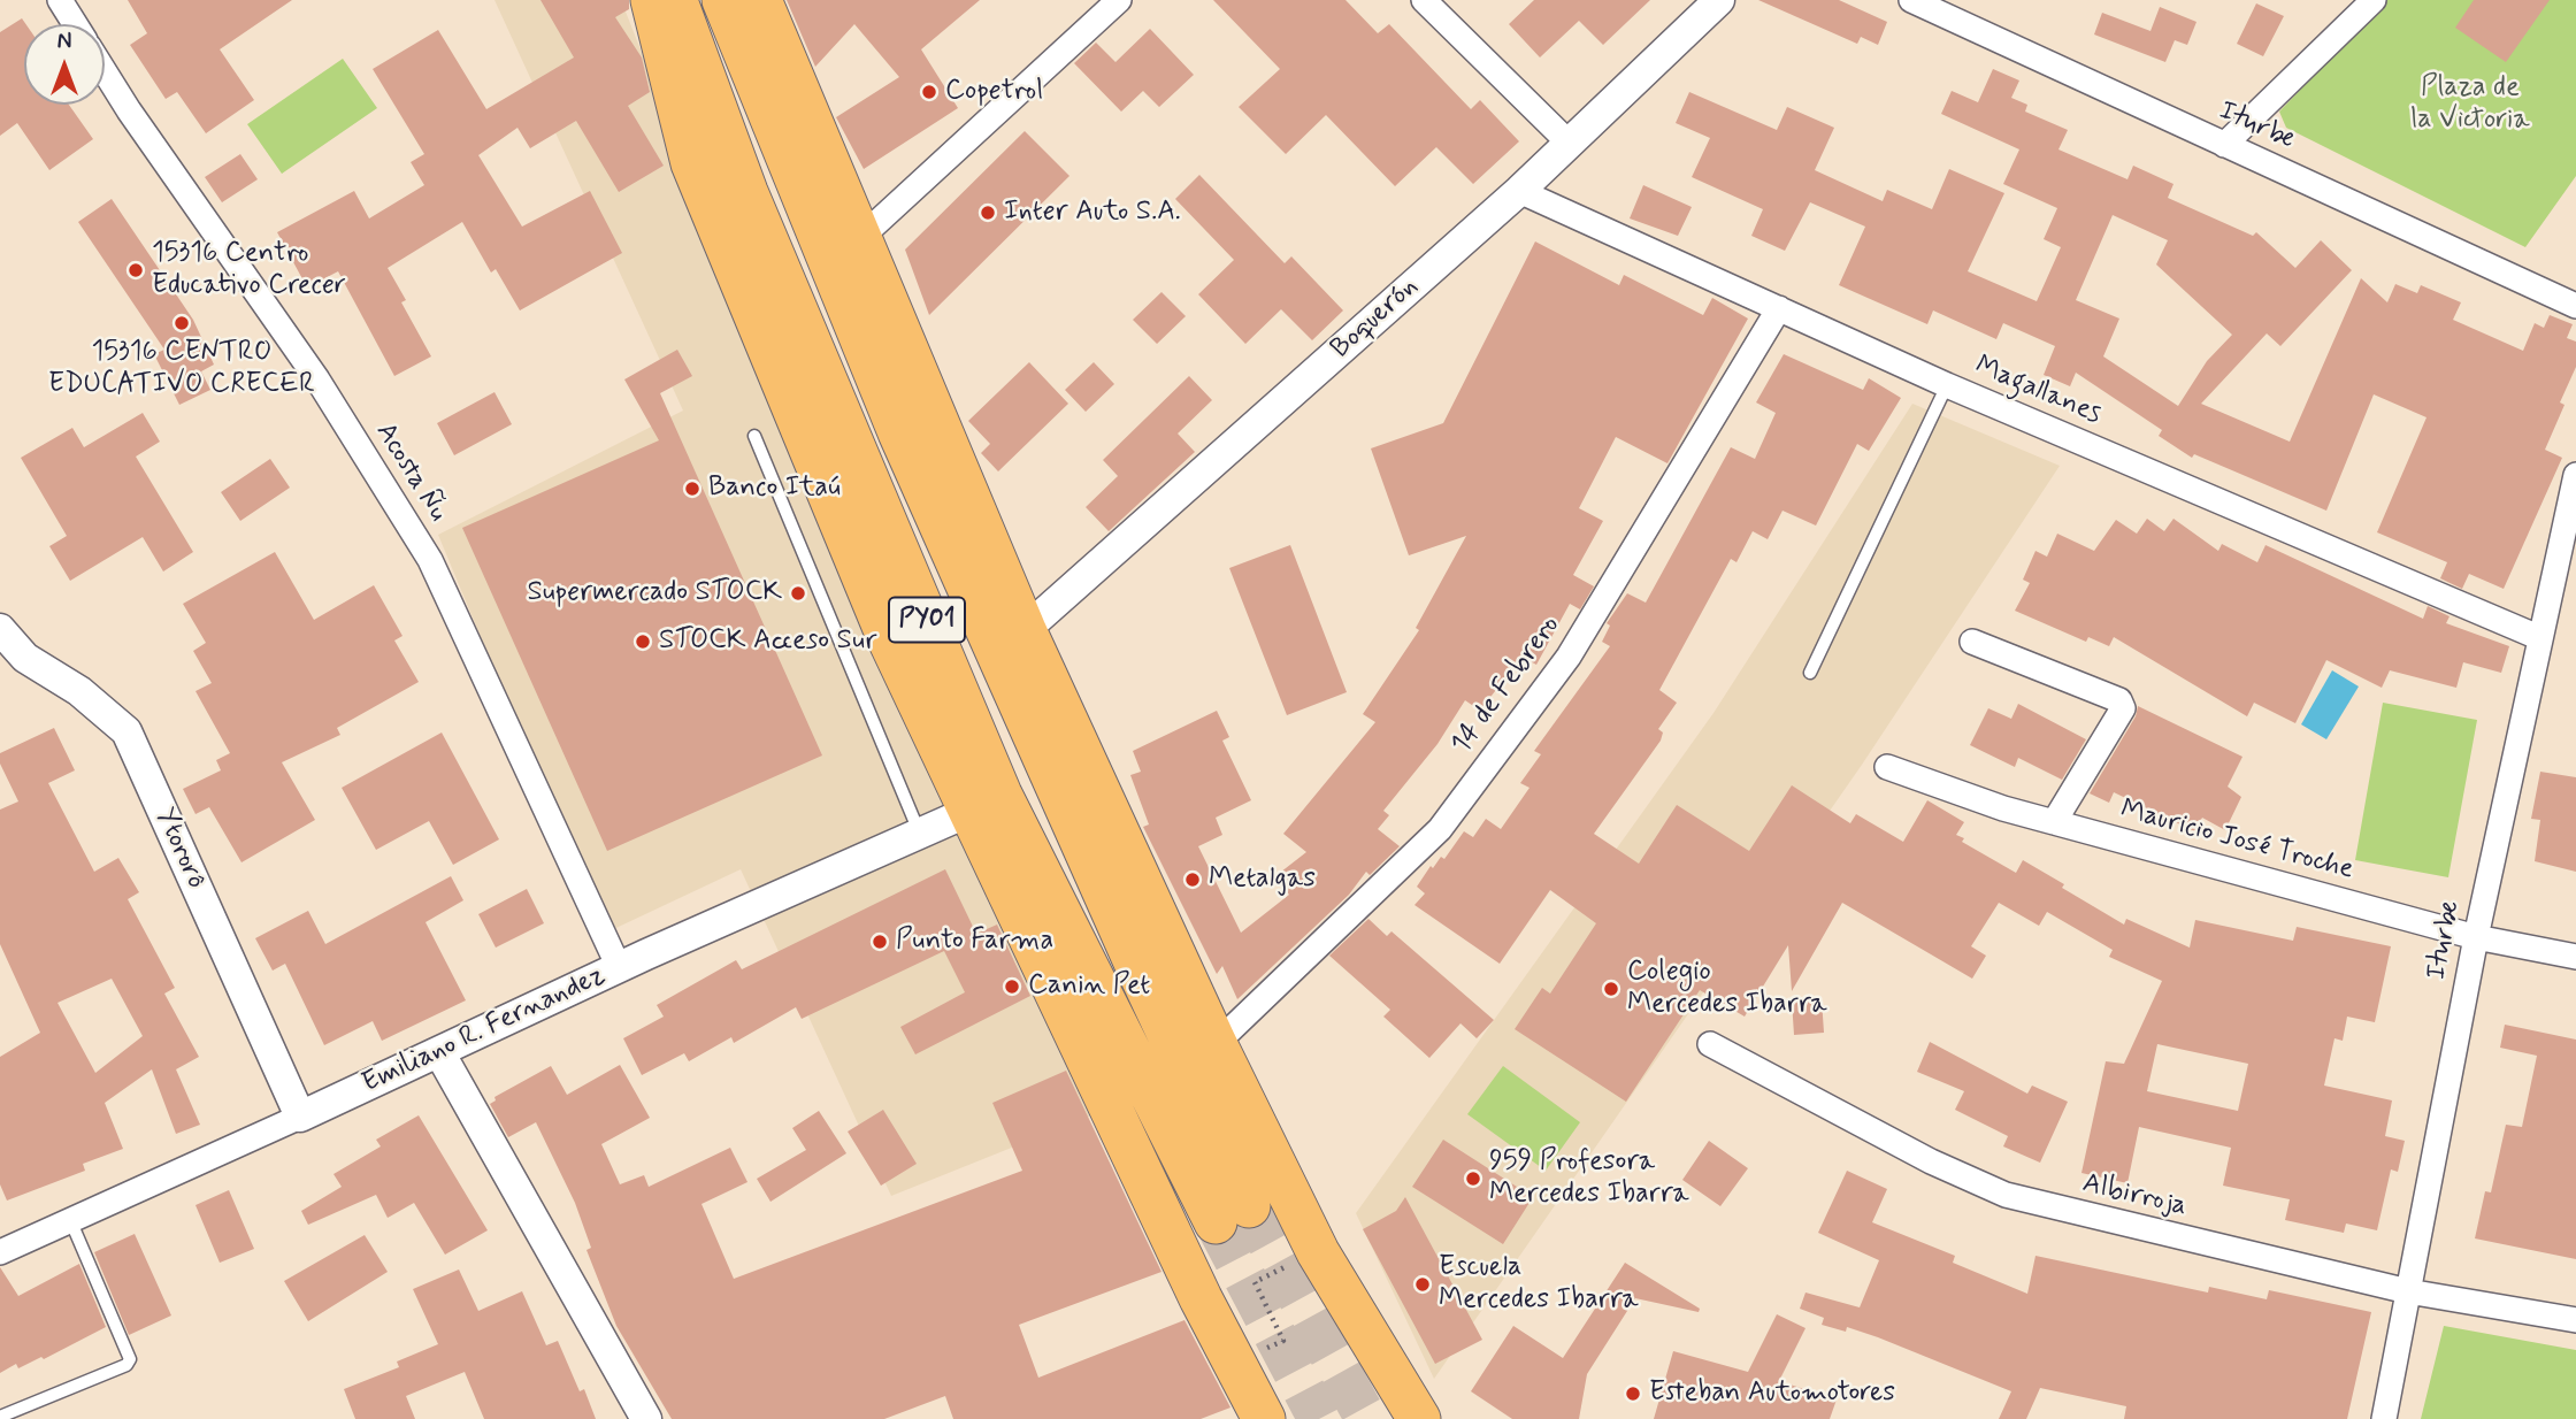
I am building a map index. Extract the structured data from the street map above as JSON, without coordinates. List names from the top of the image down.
{
  "streets": {
    "highway": ["PY01"],
    "street": [
      "Iturbe",
      "Boquerón",
      "Magallanes",
      "Acosta Ñu",
      "14 de Febrero",
      "Mauricio José Troche",
      "Ytororô",
      "Emiliano R. Fernandez",
      "Albirroja"
    ]
  },
  "crossings": [
    ["Iturbe", "Magallanes"],
    ["Iturbe", "Mauricio José Troche"],
    ["Iturbe", "Albirroja"],
    ["Boquerón", "Magallanes"],
    ["Magallanes", "14 de Febrero"],
    ["Acosta Ñu", "Emiliano R. Fernandez"],
    ["Ytororô", "Emiliano R. Fernandez"]
  ],
  "parks": ["Plaza de la Victoria"],
  "places": [
    "Copetrol",
    "Inter Auto S.A.",
    "15316 Centro Educativo Crecer",
    "15316 CENTRO EDUCATIVO CRECER",
    "Banco Itaú",
    "Supermercado STOCK",
    "STOCK Acceso Sur",
    "Metalgas",
    "Punto Farma",
    "Canin Pet",
    "Colegio Mercedes Ibarra",
    "959 Profesora Mercedes Ibarra",
    "Escuela Mercedes Ibarra",
    "Esteban Automotores"
  ],
  "north": "top"
}
